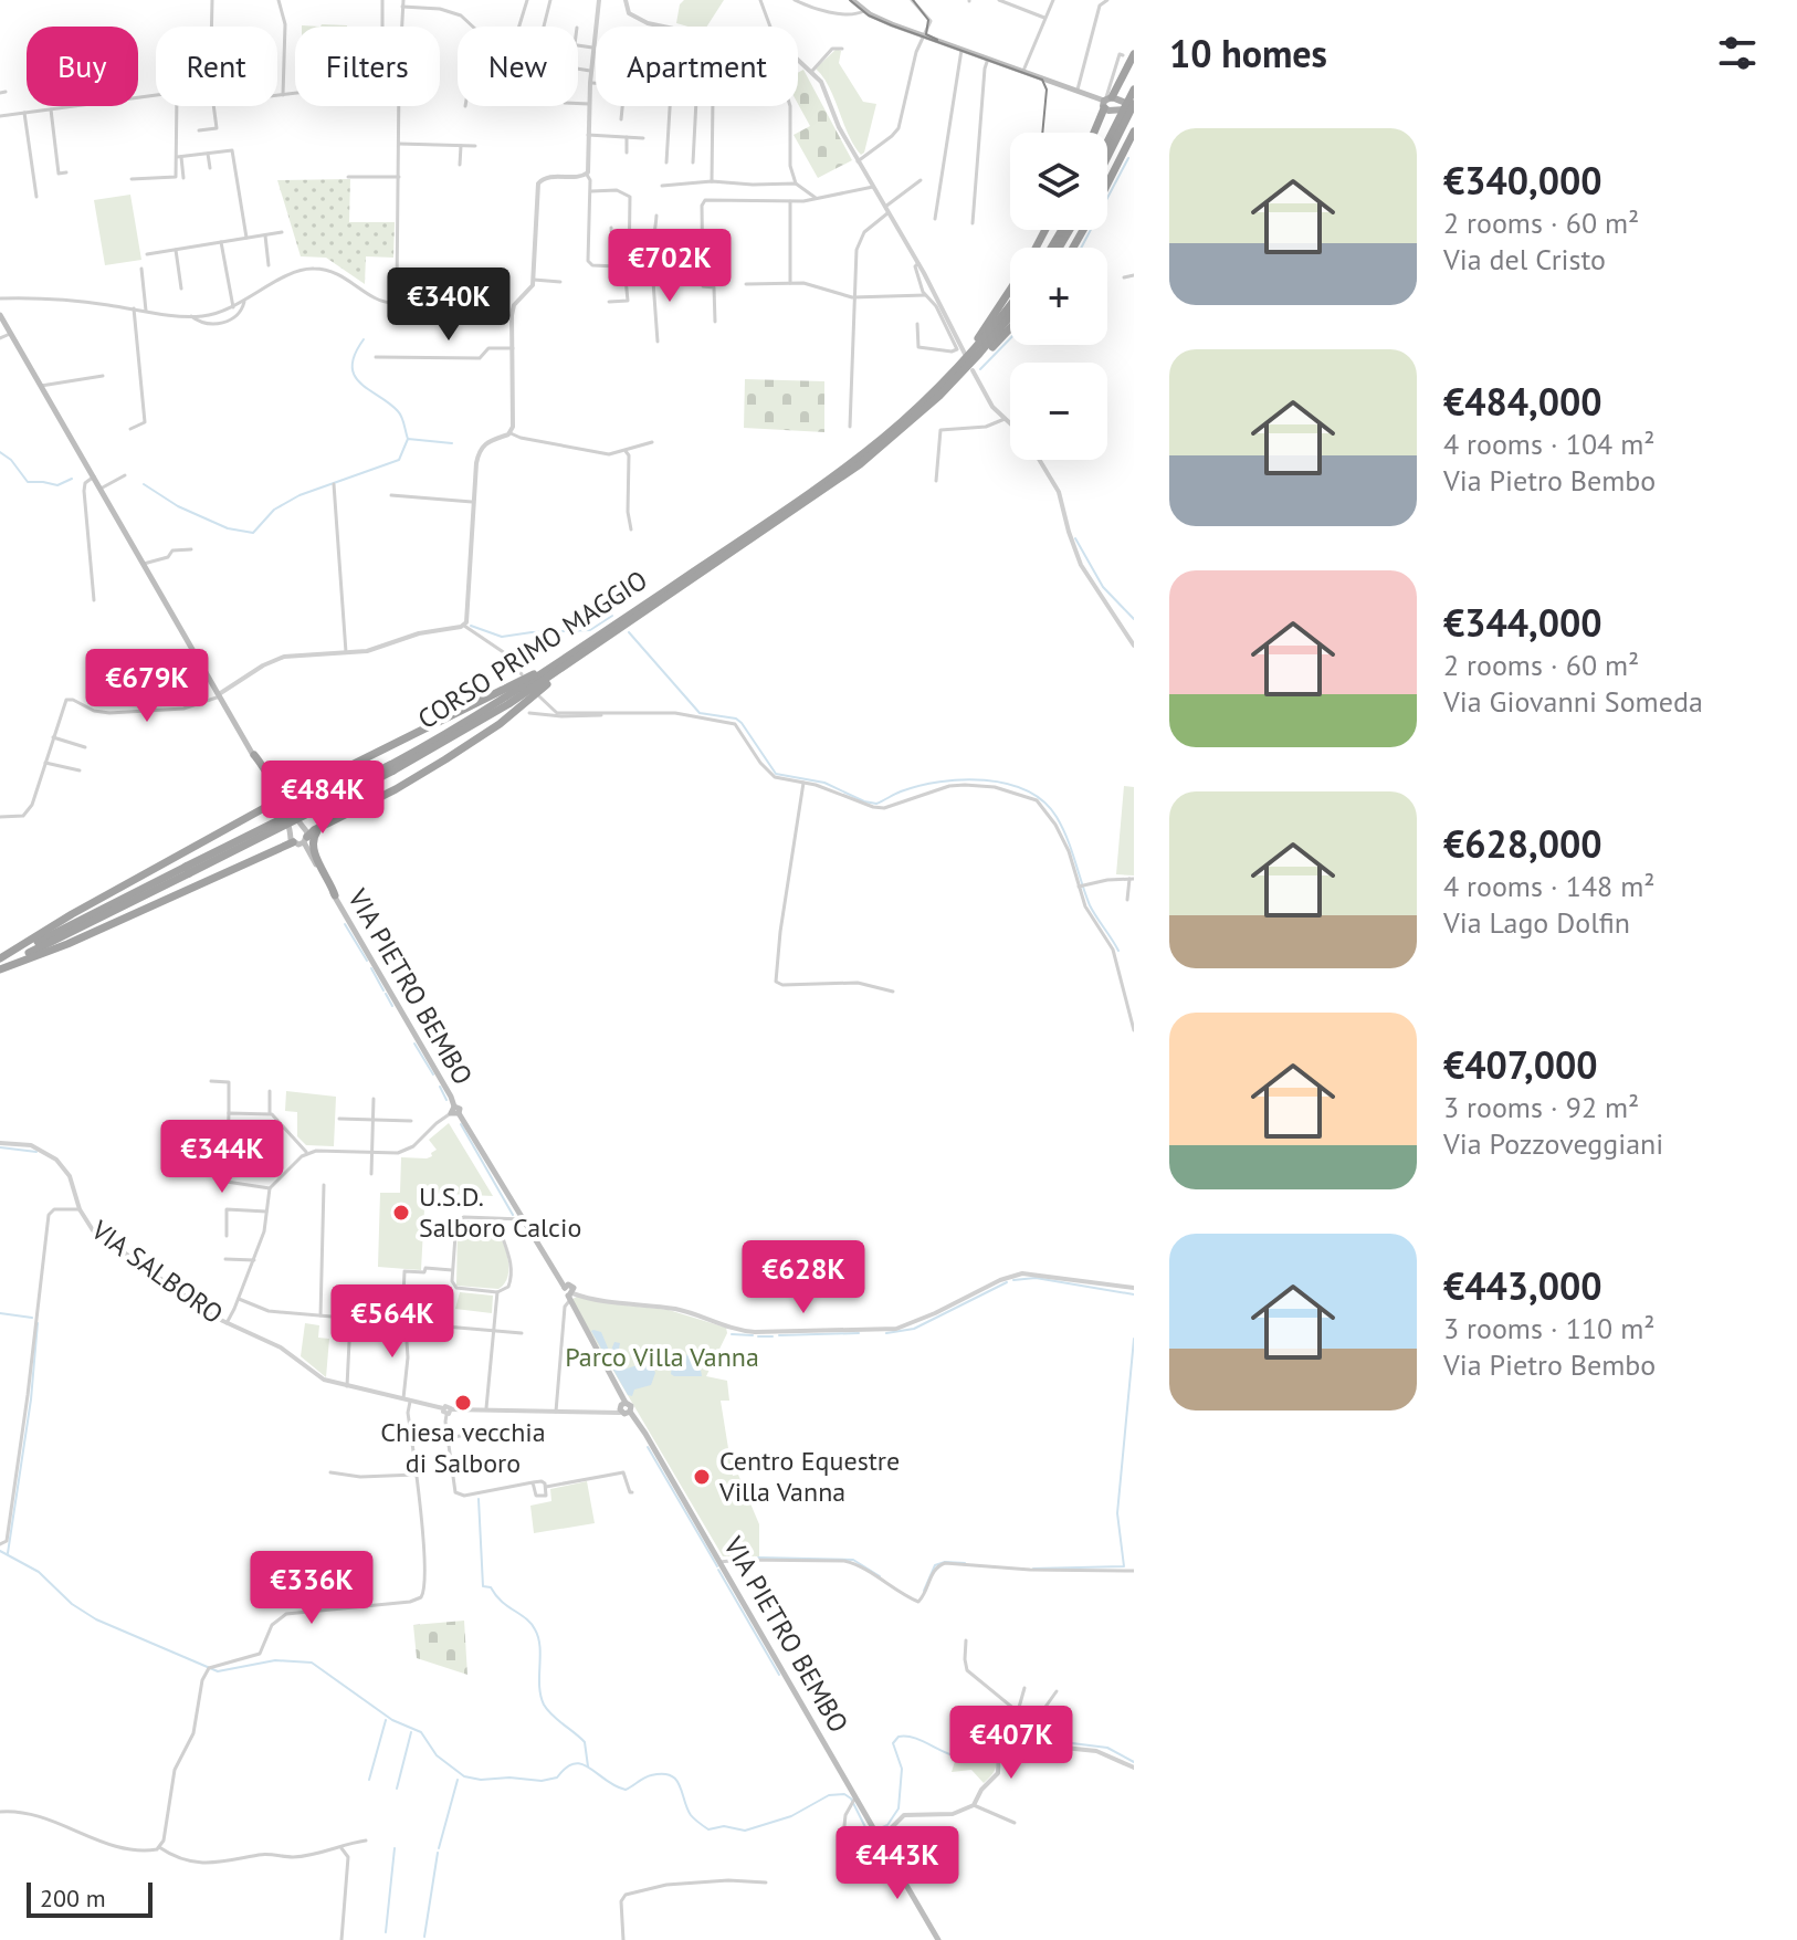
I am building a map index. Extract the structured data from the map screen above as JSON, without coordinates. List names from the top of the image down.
{
  "streets": {
    "highway": ["CORSO PRIMO MAGGIO"],
    "main road": ["VIA PIETRO BEMBO"],
    "street": ["VIA SALBORO"]
  },
  "crossings": [
    ["VIA PIETRO BEMBO", "VIA SALBORO"]
  ],
  "parks": ["Parco Villa Vanna"],
  "places": ["U.S.D. Salboro Calcio", "Chiesa vecchia di Salboro", "Centro Equestre Villa Vanna"],
  "scale_bar": "200 m",
  "page": {
    "heading": "10 homes",
    "chip": [
      "Buy",
      "Rent",
      "Filters",
      "New",
      "Apartment"
    ],
    "list": [
      {
        "name": "€340,000",
        "note": "2 rooms · 60 m² · Via del Cristo"
      },
      {
        "name": "€484,000",
        "note": "4 rooms · 104 m² · Via Pietro Bembo"
      },
      {
        "name": "€344,000",
        "note": "2 rooms · 60 m² · Via Giovanni Someda"
      },
      {
        "name": "€628,000",
        "note": "4 rooms · 148 m² · Via Lago Dolfin"
      },
      {
        "name": "€407,000",
        "note": "3 rooms · 92 m² · Via Pozzoveggiani"
      },
      {
        "name": "€443,000",
        "note": "3 rooms · 110 m² · Via Pietro Bembo"
      }
    ],
    "map_buttons": ["+", "−"],
    "price": [
      "€702K",
      "€340K",
      "€679K",
      "€484K",
      "€344K",
      "€628K",
      "€564K",
      "€336K",
      "€407K",
      "€443K"
    ],
    "scale": "200 m"
  }
}
